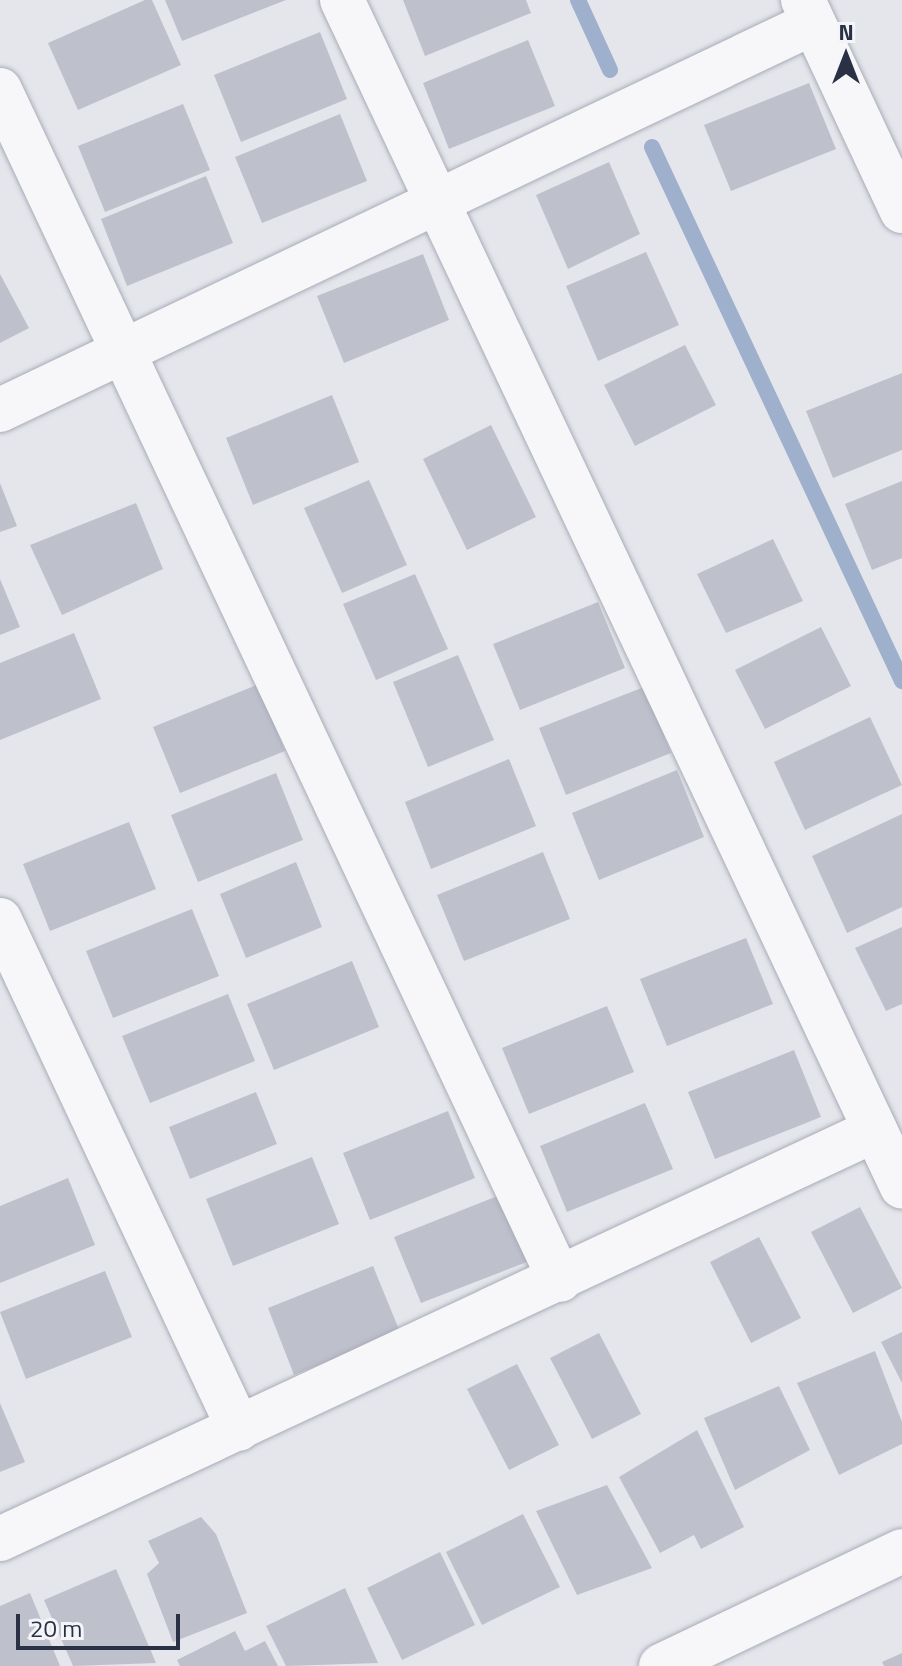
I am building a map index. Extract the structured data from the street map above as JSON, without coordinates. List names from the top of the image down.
{
  "scale_bar": "20 m",
  "north": "top"
}
